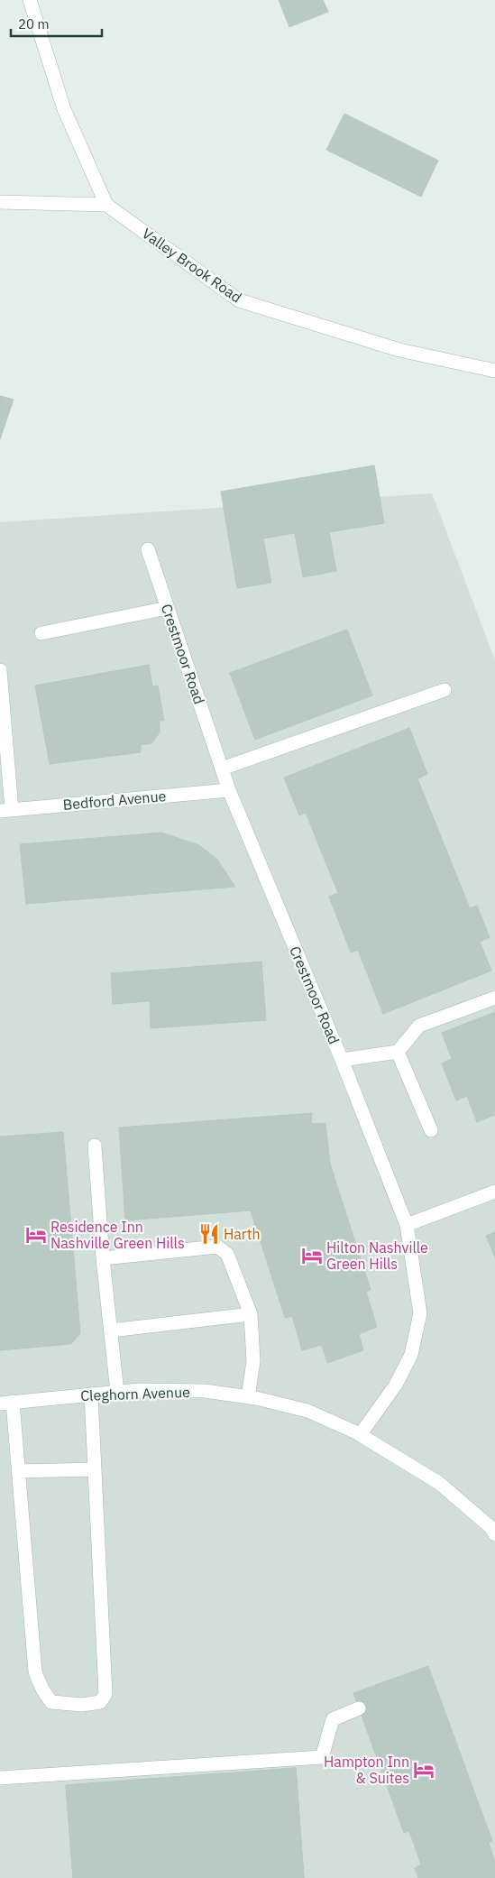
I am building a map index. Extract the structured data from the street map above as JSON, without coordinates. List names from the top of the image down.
{
  "streets": {
    "street": [
      "Valley Brook Road",
      "Crestmoor Road",
      "Bedford Avenue",
      "Cleghorn Avenue"
    ]
  },
  "crossings": [
    ["Crestmoor Road", "Bedford Avenue"],
    ["Crestmoor Road", "Cleghorn Avenue"]
  ],
  "places": {
    "restaurant": ["Harth"],
    "hotel": ["Residence Inn Nashville Green Hills", "Hilton Nashville Green Hills", "Hampton Inn & Suites"]
  },
  "scale_bar": "20 m"
}
